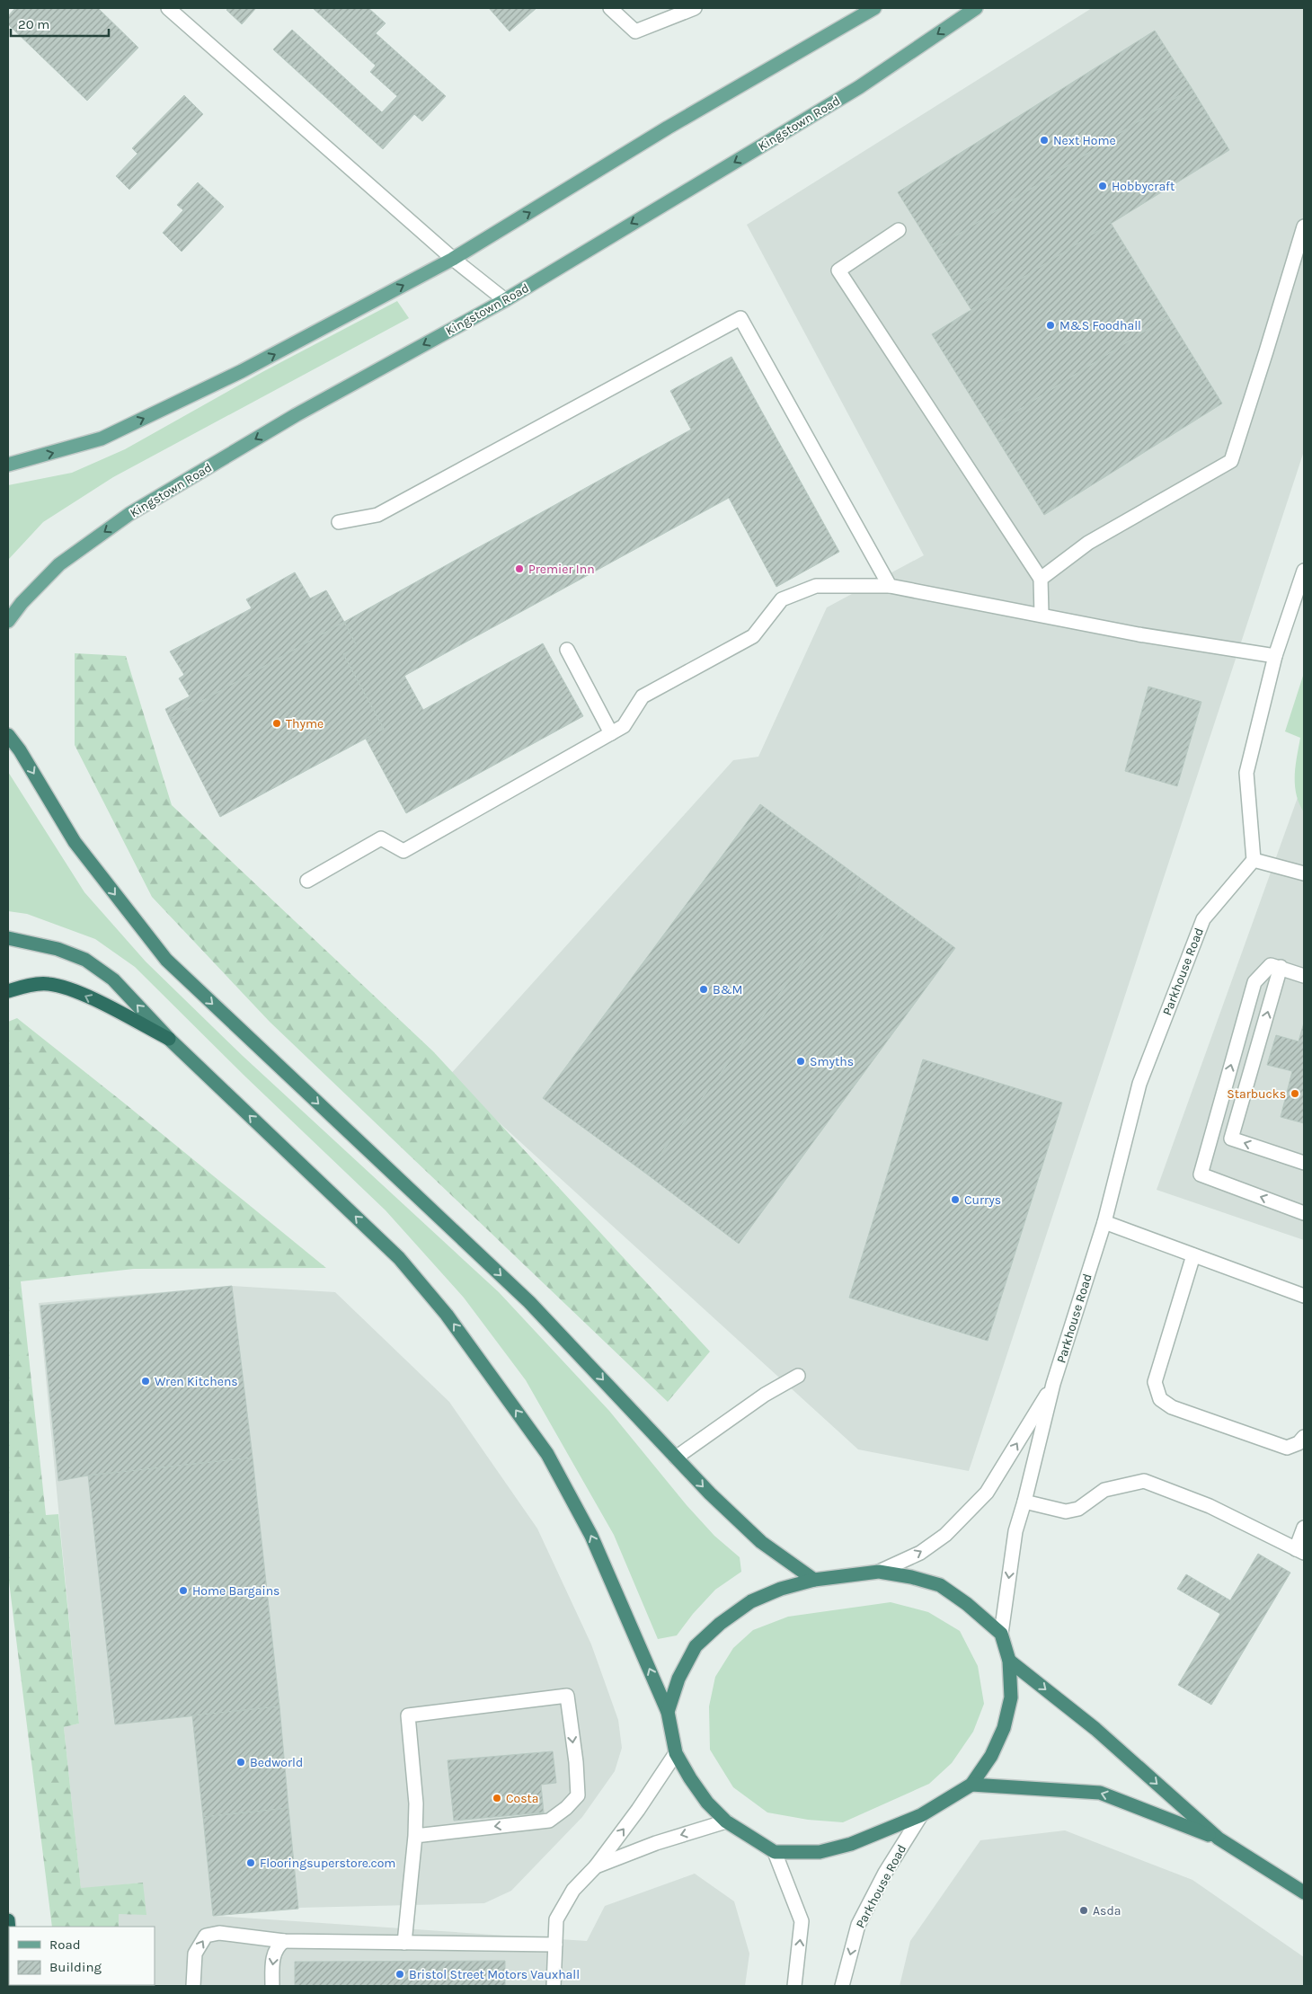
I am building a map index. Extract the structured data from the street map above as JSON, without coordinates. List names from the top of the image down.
{
  "streets": {
    "main road": ["Kingstown Road"],
    "street": ["Parkhouse Road"]
  },
  "places": [
    "Next Home",
    "Hobbycraft",
    "M&S Foodhall",
    "Premier Inn",
    "Thyme",
    "B&M",
    "Smyths",
    "Starbucks",
    "Currys",
    "Wren Kitchens",
    "Home Bargains",
    "Bedworld",
    "Costa",
    "Flooringsuperstore.com",
    "Asda",
    "Bristol Street Motors Vauxhall"
  ],
  "legend": ["Road", "Building"],
  "scale_bar": "20 m"
}
